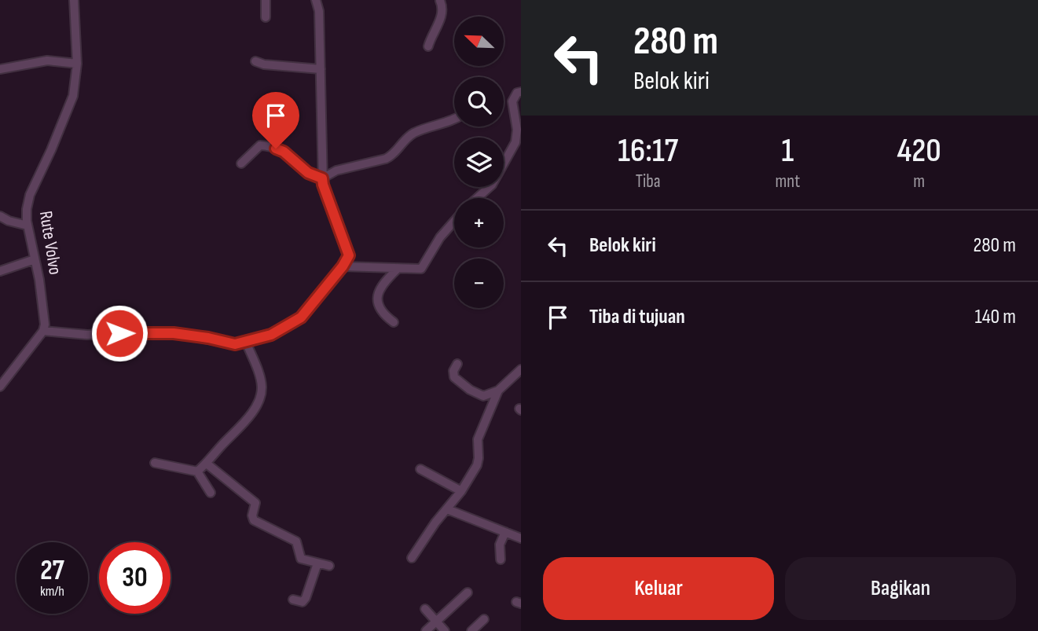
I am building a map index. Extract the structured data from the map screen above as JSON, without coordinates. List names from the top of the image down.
{
  "streets": {
    "street": ["Rute Volvo"]
  },
  "north": "top left",
  "page": {
    "turn": ["280 m", "Belok kiri"],
    "map_buttons": ["+", "−"],
    "eta": [
      "16:17",
      "Tiba",
      "1",
      "mnt",
      "420",
      "m"
    ],
    "list": [
      {
        "name": "Belok kiri",
        "value": "280 m"
      },
      {
        "name": "Tiba di tujuan",
        "value": "140 m"
      }
    ],
    "speed": "27 km/h",
    "limit": "30",
    "buttons": ["Keluar", "Bagikan"]
  }
}
